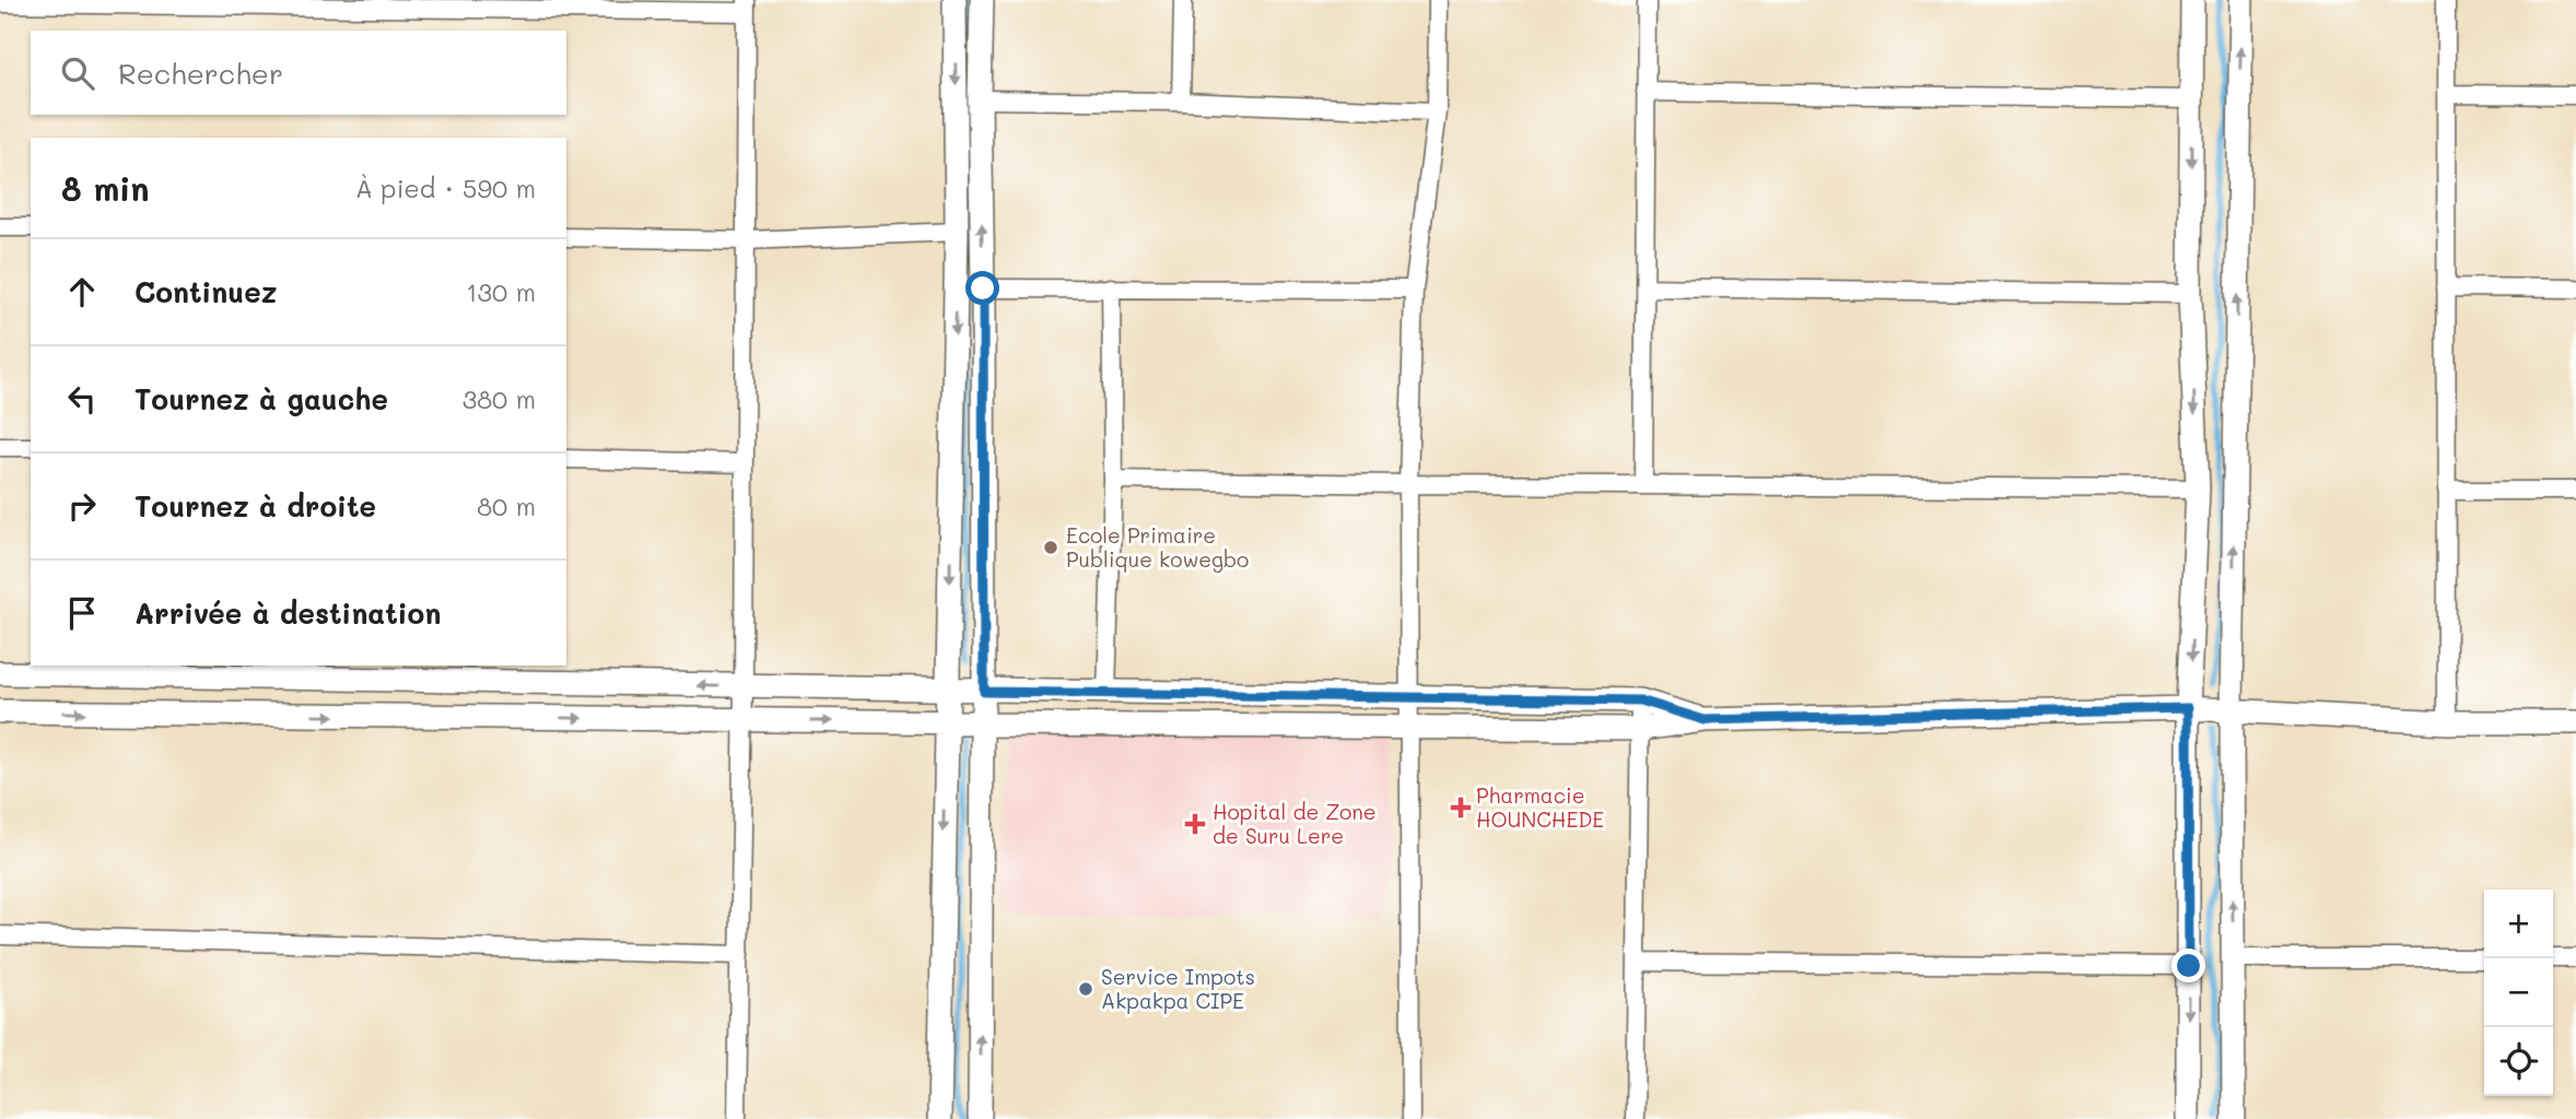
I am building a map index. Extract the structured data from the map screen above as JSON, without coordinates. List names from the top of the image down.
{
  "places": {
    "other": ["Ecole Primaire Publique kowegbo", "Service Impots Akpakpa CIPE"],
    "health": ["Pharmacie HOUNCHEDE", "Hopital de Zone de Suru Lere"]
  },
  "page": {
    "search": "Rechercher",
    "heading": ["8 min", "À pied · 590 m"],
    "list": [
      ["Continuez", "130 m"],
      ["Tournez à gauche", "380 m"],
      ["Tournez à droite", "80 m"],
      "Arrivée à destination"
    ],
    "map_buttons": ["+", "−"]
  }
}
